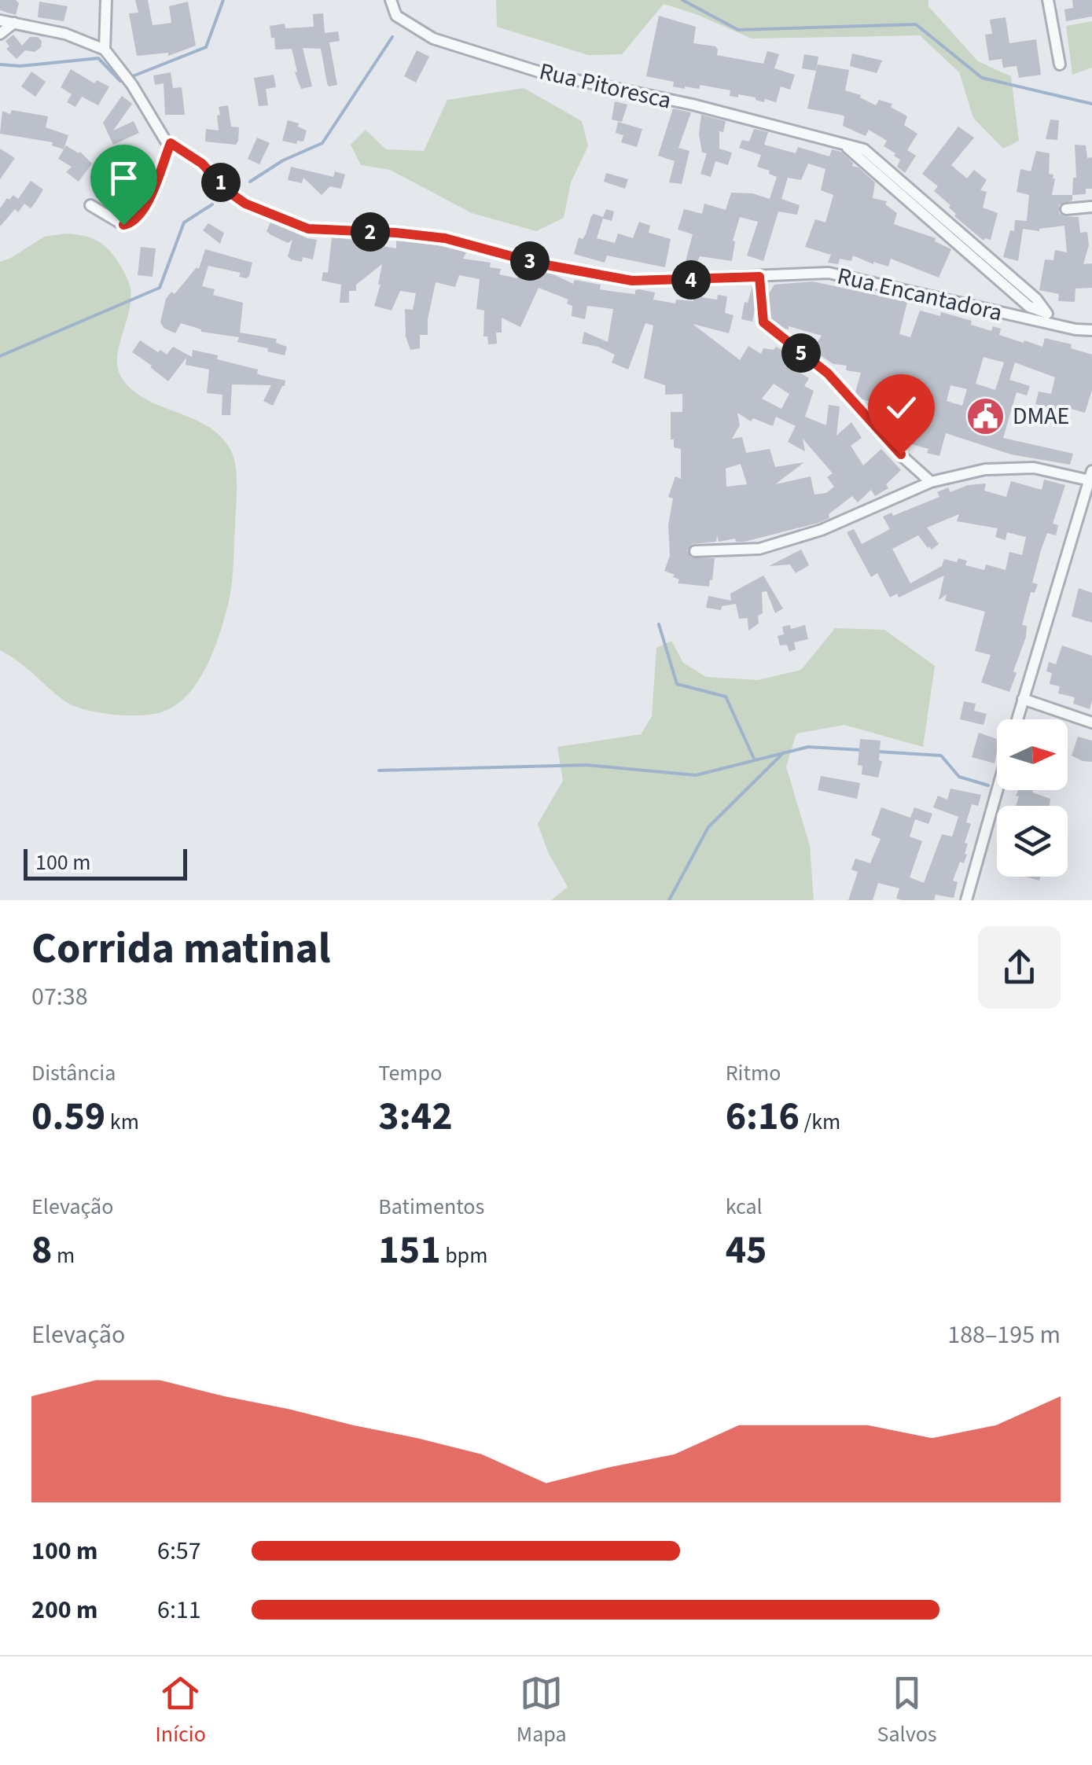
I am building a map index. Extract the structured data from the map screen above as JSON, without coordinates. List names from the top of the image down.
{
  "streets": {
    "street": ["Rua Pitoresca", "Rua Encantadora"]
  },
  "crossings": [
    ["Rua Pitoresca", "Rua Encantadora"]
  ],
  "places": {
    "public building": ["DMAE"]
  },
  "scale_bar": "100 m",
  "north": "right",
  "page": {
    "pins": [
      "1",
      "2",
      "3",
      "4",
      "5"
    ],
    "scale": "100 m",
    "heading": ["Corrida matinal", "07:38"],
    "stats": [
      ["Distância", "0.59 km"],
      ["Tempo", "3:42"],
      ["Ritmo", "6:16 /km"],
      ["Elevação", "8 m"],
      ["Batimentos", "151 bpm"],
      ["kcal", "45"]
    ],
    "chart": ["Elevação", "188–195 m"],
    "list": [
      {
        "name": "100 m",
        "note": "6:57"
      },
      {
        "name": "200 m",
        "note": "6:11"
      }
    ],
    "tabs": ["Início", "Mapa", "Salvos"]
  }
}
